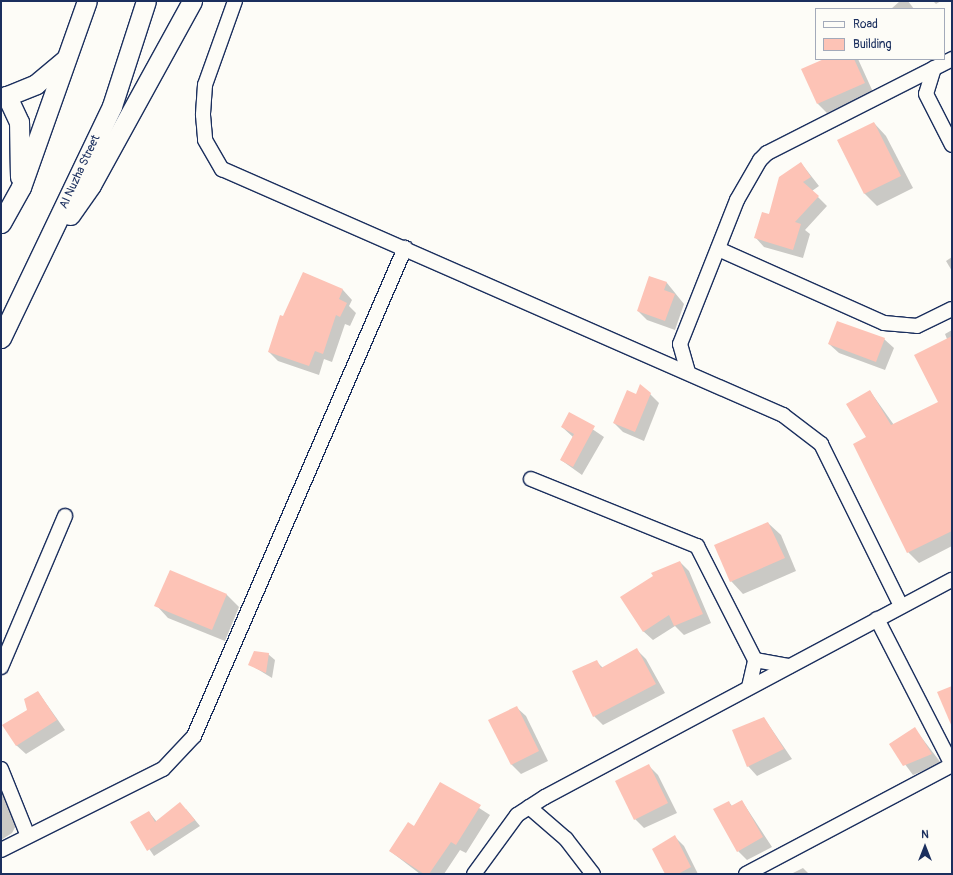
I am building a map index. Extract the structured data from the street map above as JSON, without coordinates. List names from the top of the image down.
{
  "streets": {
    "main road": ["Al Nuzha Street"]
  },
  "legend": ["Road", "Building"],
  "north": "top"
}
